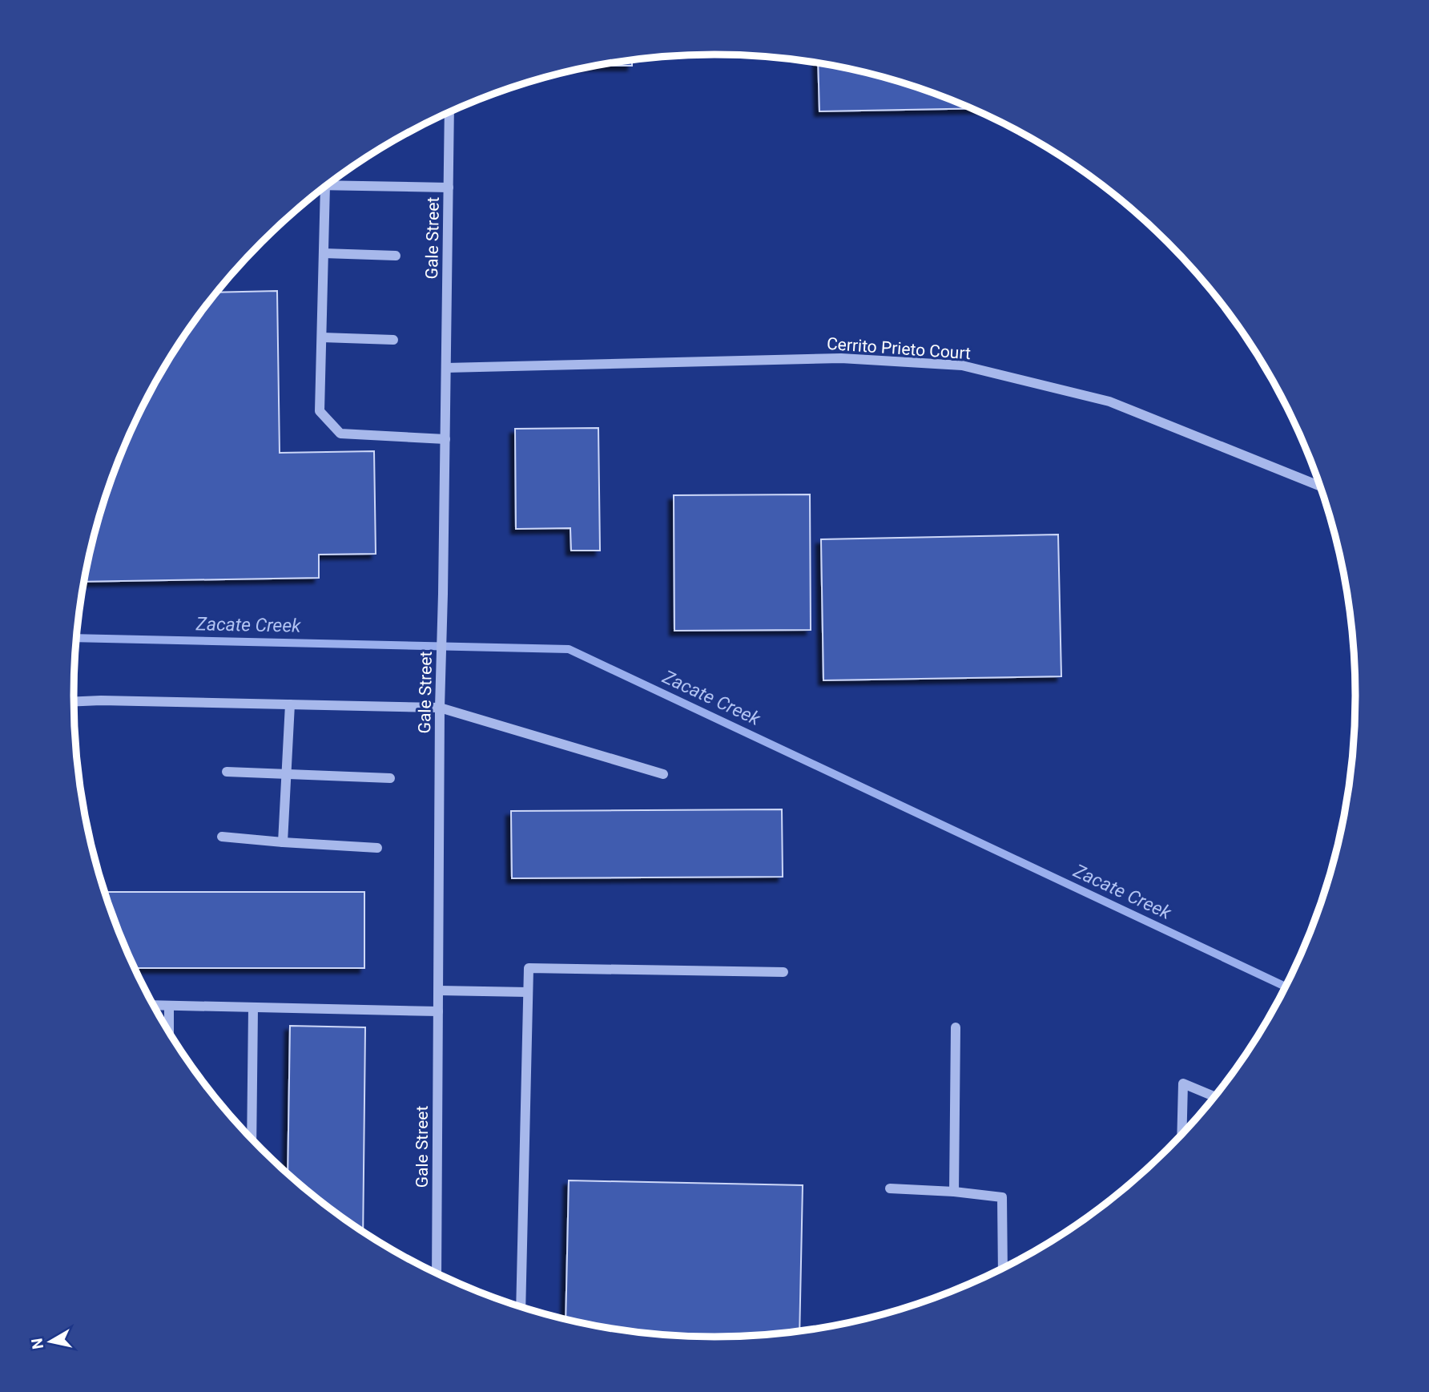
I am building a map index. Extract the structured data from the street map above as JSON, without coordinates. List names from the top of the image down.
{
  "streets": {
    "street": ["Gale Street", "Cerrito Prieto Court"]
  },
  "crossings": [
    ["Gale Street", "Cerrito Prieto Court"]
  ],
  "water": ["Zacate Creek"],
  "north": "left"
}
